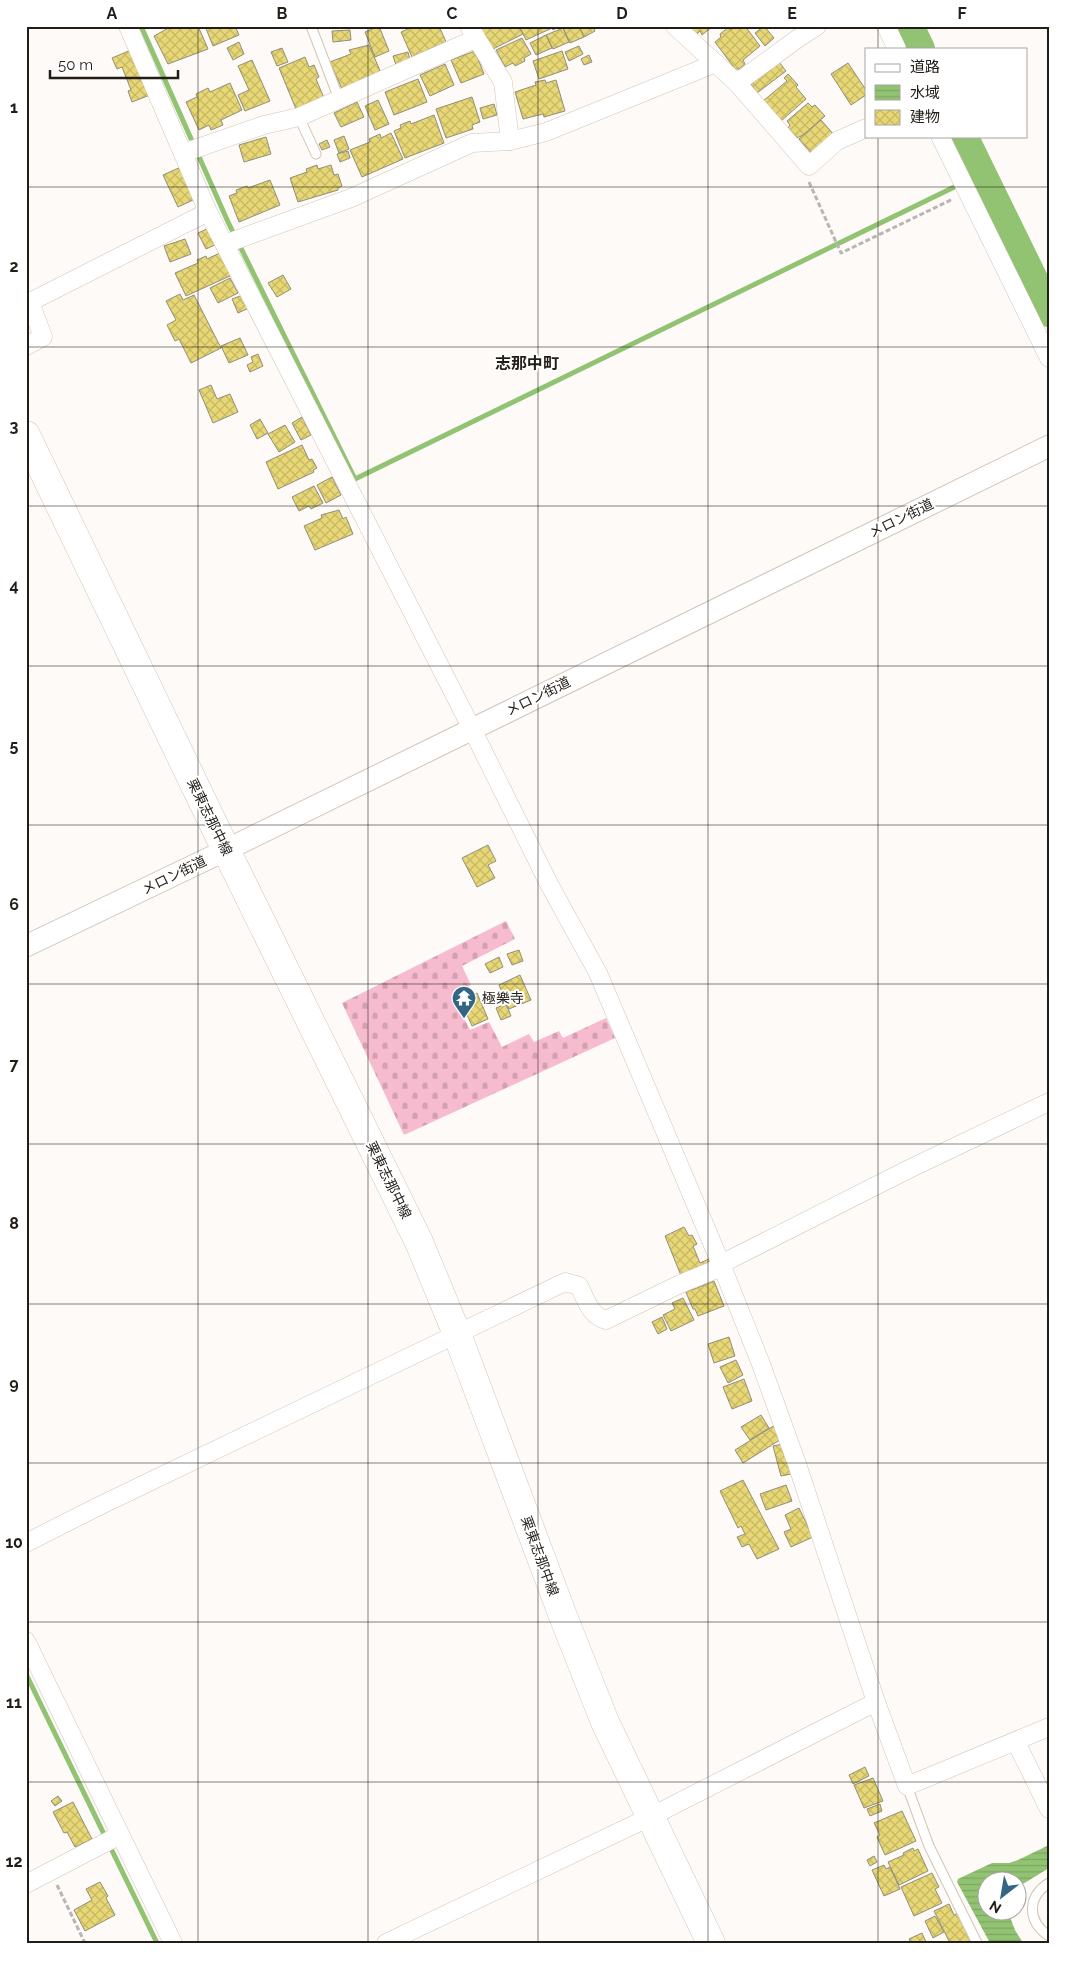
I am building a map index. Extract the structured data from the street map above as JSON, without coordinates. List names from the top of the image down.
{
  "streets": {
    "main road": ["栗東志那中線"],
    "street": ["メロン街道"]
  },
  "crossings": [
    ["メロン街道", "栗東志那中線"]
  ],
  "districts": ["志那中町"],
  "places": {
    "temple": ["極樂寺"]
  },
  "legend": ["道路", "水域", "建物"],
  "scale_bar": "50 m",
  "north": "bottom left",
  "grid": {
    "columns": [
      "A",
      "B",
      "C",
      "D",
      "E",
      "F"
    ],
    "rows": [
      "1",
      "2",
      "3",
      "4",
      "5",
      "6",
      "7",
      "8",
      "9",
      "10",
      "11",
      "12"
    ]
  }
}
